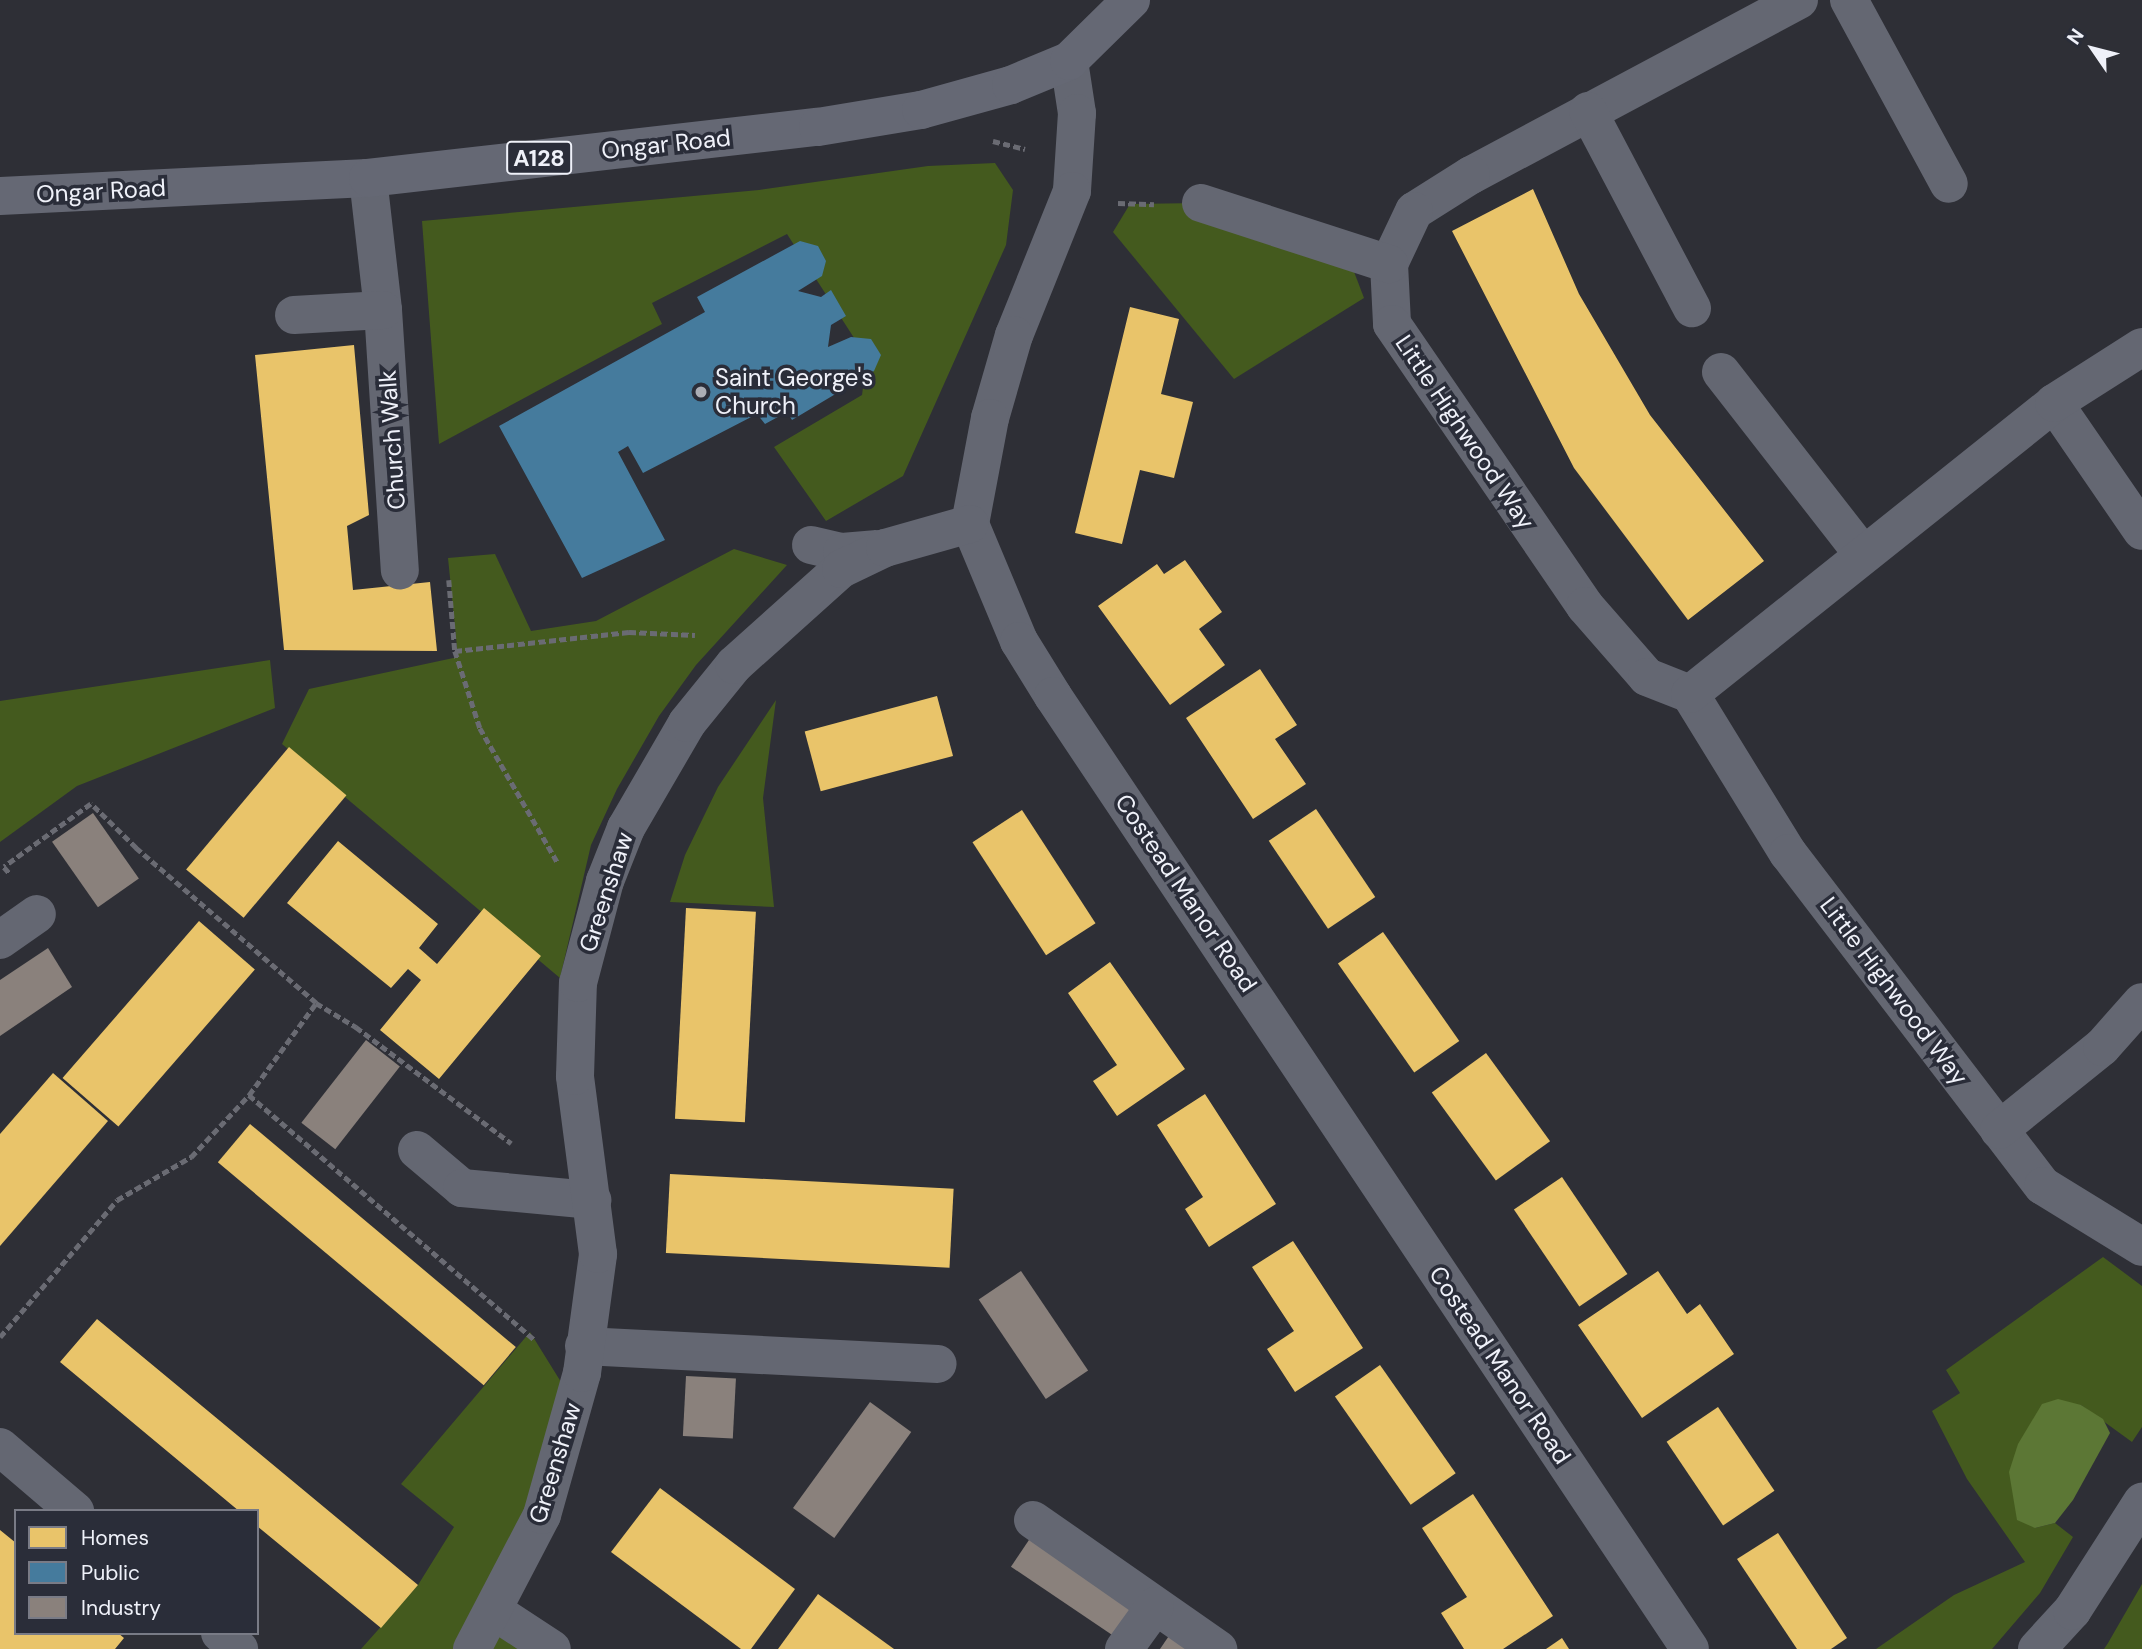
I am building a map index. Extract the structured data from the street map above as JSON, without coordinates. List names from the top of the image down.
{
  "streets": {
    "main road": ["Ongar Road", "A128"],
    "street": [
      "Little Highwood Way",
      "Church Walk",
      "Greenshaw",
      "Costead Manor Road"
    ]
  },
  "crossings": [
    ["Ongar Road", "Church Walk"],
    ["Greenshaw", "Costead Manor Road"]
  ],
  "places": ["Saint George's Church"],
  "legend": ["Homes", "Public", "Industry"],
  "north": "top left"
}
